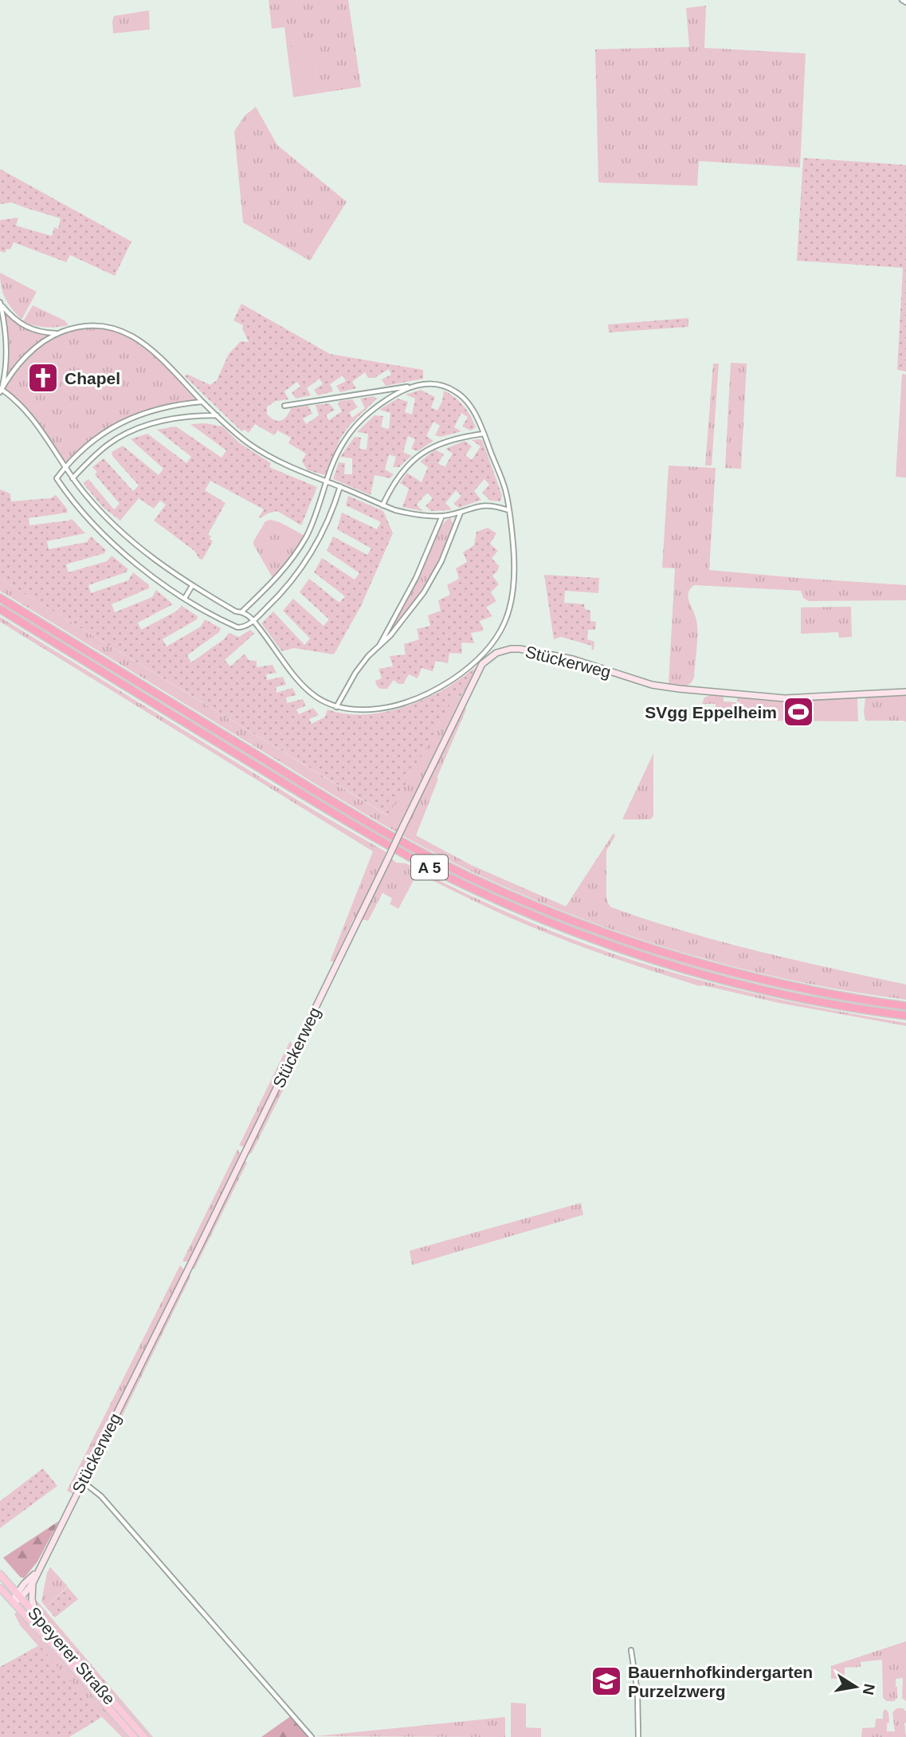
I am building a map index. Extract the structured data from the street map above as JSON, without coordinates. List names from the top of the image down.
{
  "streets": {
    "highway": ["A 5"],
    "main road": ["Speyerer Straße"],
    "street": ["Stückerweg"]
  },
  "crossings": [
    ["Stückerweg", "Speyerer Straße"]
  ],
  "places": {
    "church": ["Chapel"],
    "sports": ["SVgg Eppelheim"],
    "school or university": ["Bauernhofkindergarten Purzelzwerg"]
  },
  "north": "right"
}
